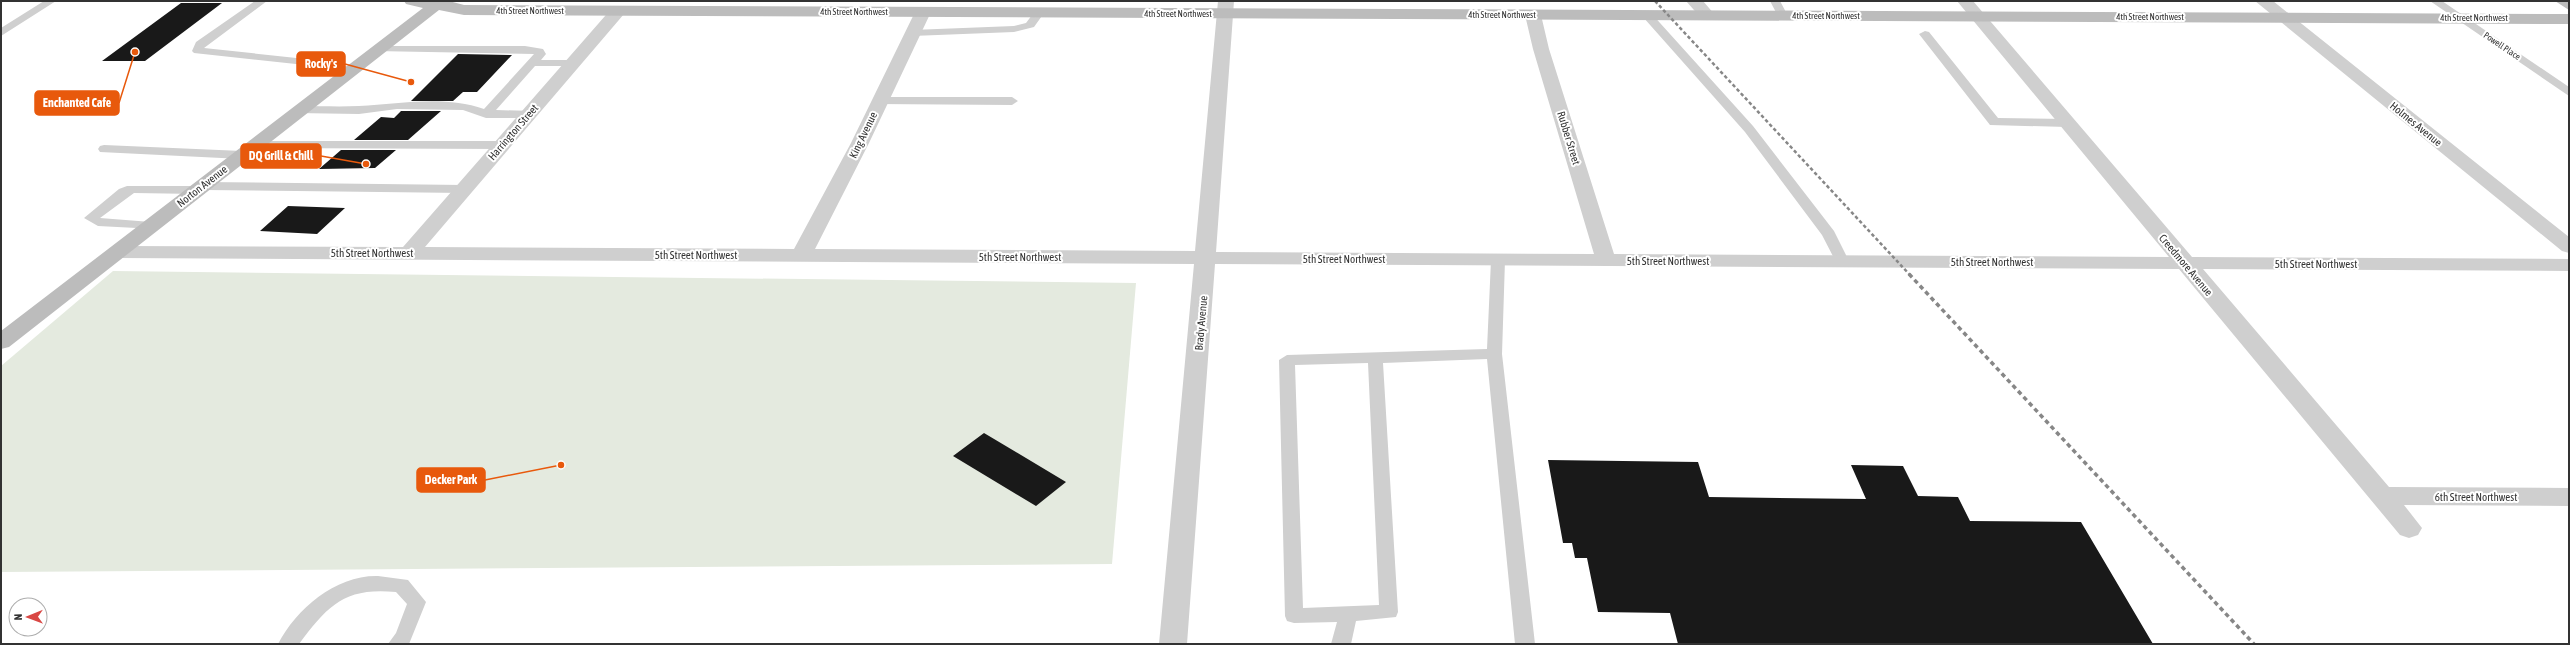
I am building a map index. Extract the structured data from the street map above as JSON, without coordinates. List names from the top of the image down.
{
  "streets": {
    "street": [
      "4th Street Northwest",
      "Holmes Avenue",
      "Harrington Street",
      "King Avenue",
      "Rubber Street",
      "Norton Avenue",
      "5th Street Northwest",
      "Creedmore Avenue",
      "Brady Avenue",
      "6th Street Northwest"
    ],
    "lane": ["Powell Place"]
  },
  "crossings": [
    ["4th Street Northwest", "Powell Place"],
    ["4th Street Northwest", "Holmes Avenue"],
    ["4th Street Northwest", "Harrington Street"],
    ["4th Street Northwest", "King Avenue"],
    ["4th Street Northwest", "Rubber Street"],
    ["4th Street Northwest", "Norton Avenue"],
    ["4th Street Northwest", "Creedmore Avenue"],
    ["4th Street Northwest", "Brady Avenue"],
    ["Harrington Street", "5th Street Northwest"],
    ["King Avenue", "5th Street Northwest"],
    ["Rubber Street", "5th Street Northwest"],
    ["Norton Avenue", "5th Street Northwest"],
    ["5th Street Northwest", "Creedmore Avenue"],
    ["5th Street Northwest", "Brady Avenue"],
    ["Creedmore Avenue", "6th Street Northwest"]
  ],
  "places": [
    "Enchanted Cafe",
    "Rocky's",
    "DQ Grill & Chill",
    "Decker Park"
  ],
  "north": "left"
}
